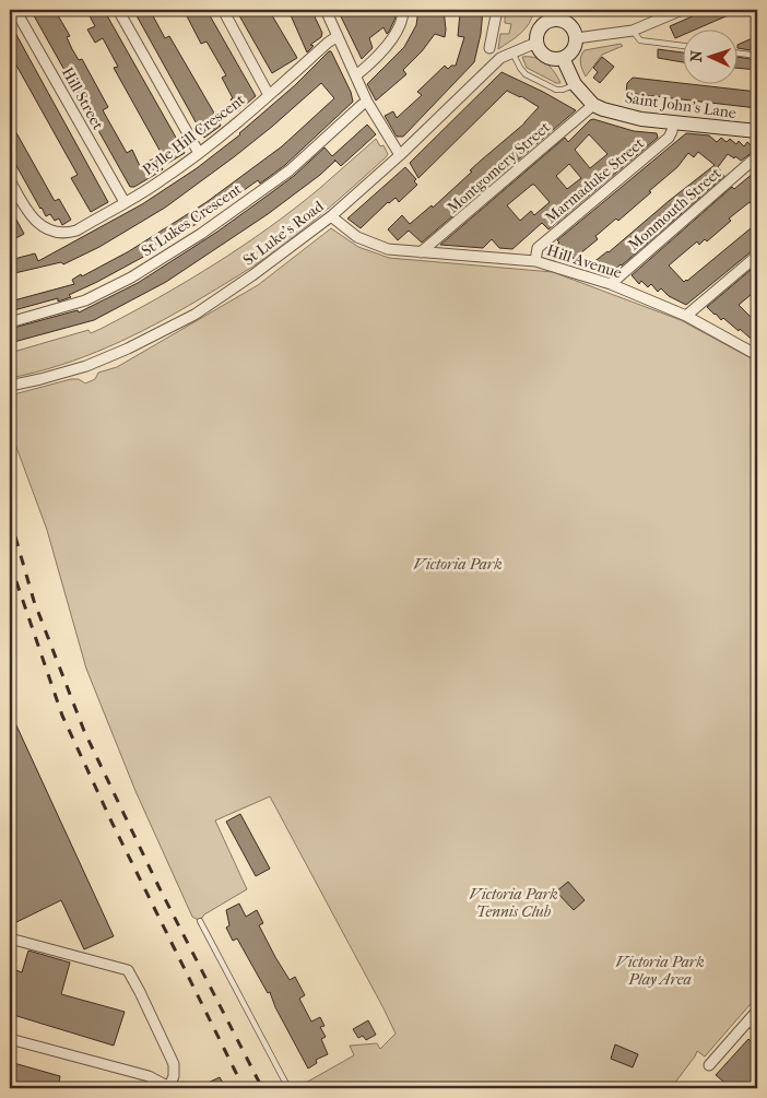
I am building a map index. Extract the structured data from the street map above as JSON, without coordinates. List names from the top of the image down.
{
  "streets": {
    "street": [
      "Hill Street",
      "Saint John's Lane",
      "Pylle Hill Crescent",
      "Montgomery Street",
      "Marmaduke Street",
      "Monmouth Street",
      "St Lukes Crescent",
      "St Luke's Road",
      "Hill Avenue"
    ]
  },
  "crossings": [
    ["Hill Street", "Pylle Hill Crescent"],
    ["Saint John's Lane", "Montgomery Street"],
    ["Saint John's Lane", "Marmaduke Street"],
    ["Saint John's Lane", "St Luke's Road"],
    ["Montgomery Street", "Hill Avenue"],
    ["Marmaduke Street", "Hill Avenue"],
    ["Monmouth Street", "Hill Avenue"],
    ["St Luke's Road", "Hill Avenue"]
  ],
  "parks": ["Victoria Park", "Victoria Park Tennis Club", "Victoria Park Play Area"],
  "north": "left"
}
